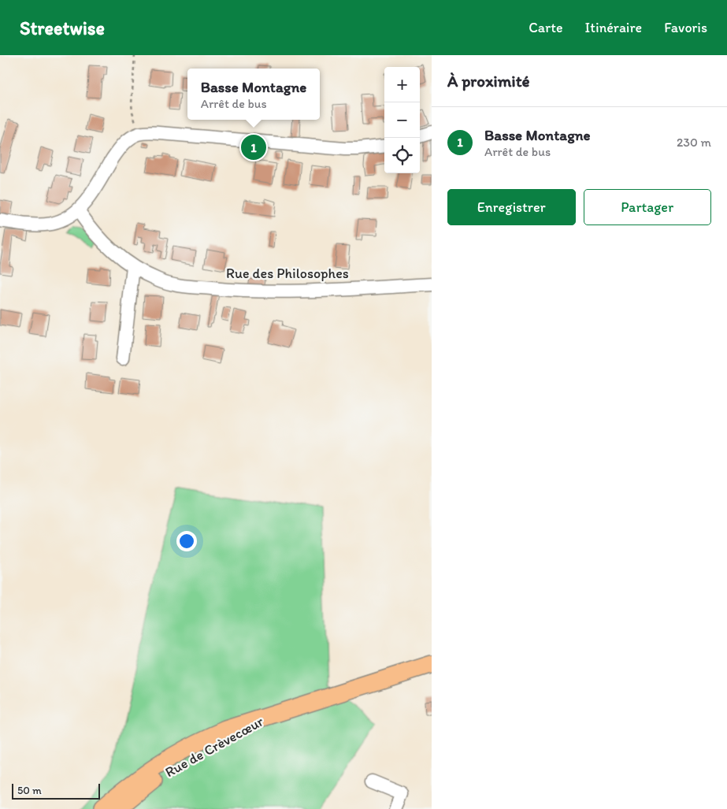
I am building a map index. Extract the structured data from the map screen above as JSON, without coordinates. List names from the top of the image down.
{
  "streets": {
    "main road": ["Rue de Crèvecœur"],
    "street": ["Rue des Philosophes"]
  },
  "scale_bar": "50 m",
  "page": {
    "header": "Streetwise",
    "nav": ["Carte", "Itinéraire", "Favoris"],
    "heading": "À proximité",
    "map_buttons": ["+", "−"],
    "popup": ["Basse Montagne", "Arrêt de bus"],
    "list": [
      {
        "mark": "1",
        "name": "Basse Montagne",
        "note": "Arrêt de bus",
        "value": "230 m"
      }
    ],
    "pins": "1",
    "buttons": ["Enregistrer", "Partager"],
    "scale": "50 m"
  }
}
